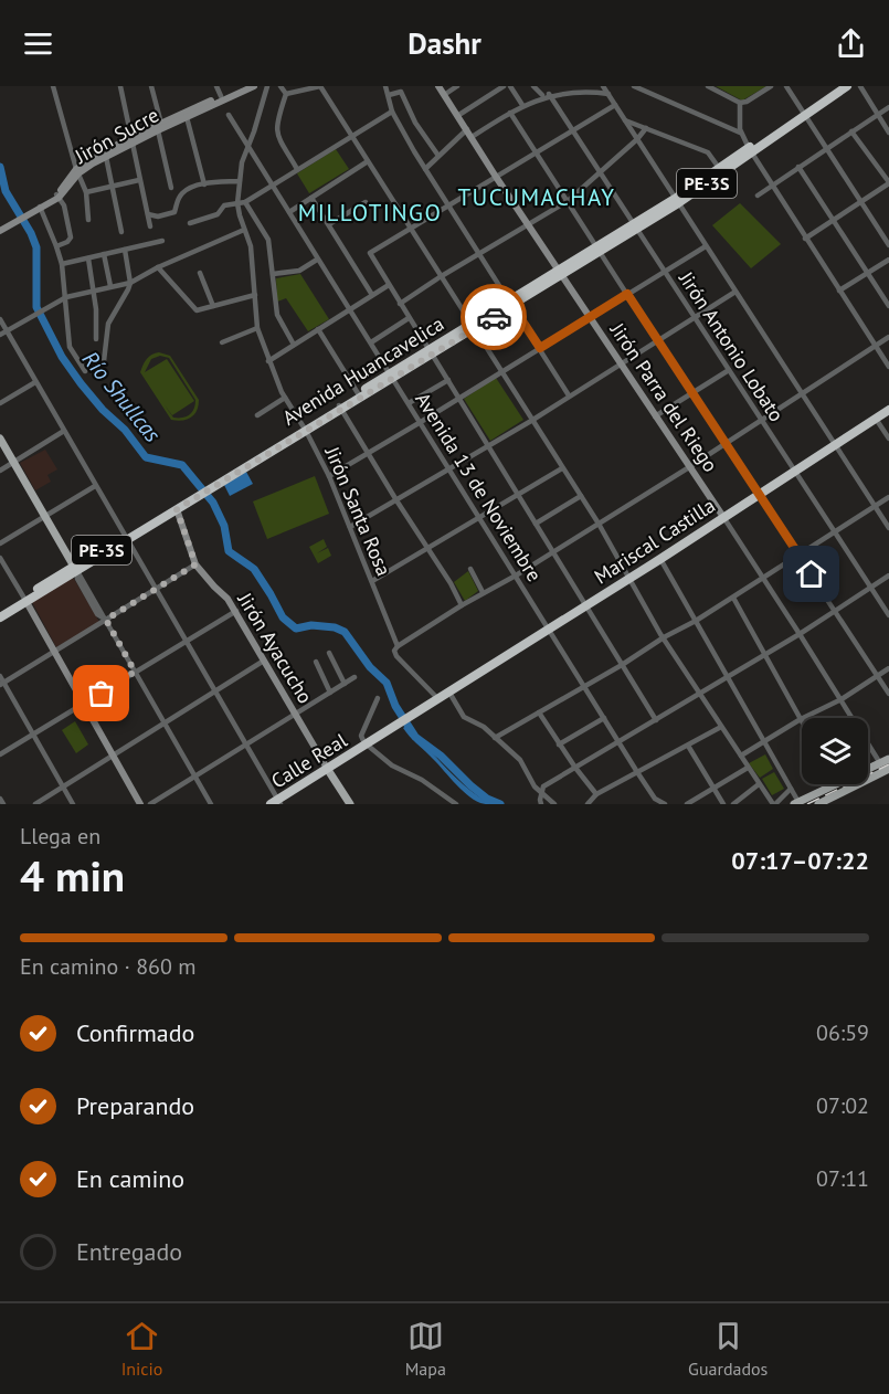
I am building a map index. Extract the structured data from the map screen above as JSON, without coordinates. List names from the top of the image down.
{
  "streets": {
    "highway": [
      "PE-3S",
      "Avenida Huancavelica",
      "Mariscal Castilla",
      "Calle Real"
    ],
    "main road": ["Jirón Ayacucho"],
    "street": [
      "Jirón Sucre",
      "Jirón Antonio Lobato",
      "Jirón Parra del Riego",
      "Avenida 13 de Noviembre",
      "Jirón Santa Rosa"
    ]
  },
  "crossings": [
    ["Jirón Antonio Lobato", "Avenida Huancavelica"],
    ["Jirón Antonio Lobato", "Mariscal Castilla"],
    ["Avenida Huancavelica", "Jirón Parra del Riego"],
    ["Avenida Huancavelica", "Avenida 13 de Noviembre"],
    ["Avenida Huancavelica", "Jirón Santa Rosa"],
    ["Avenida Huancavelica", "Jirón Ayacucho"],
    ["Jirón Parra del Riego", "Mariscal Castilla"],
    ["Avenida 13 de Noviembre", "Jirón Santa Rosa"],
    ["Avenida 13 de Noviembre", "Mariscal Castilla"],
    ["Jirón Santa Rosa", "Mariscal Castilla"],
    ["Jirón Santa Rosa", "Calle Real"],
    ["Mariscal Castilla", "Calle Real"],
    ["Jirón Ayacucho", "Calle Real"]
  ],
  "districts": ["TUCUMACHAY", "MILLOTINGO"],
  "water": ["Río Shullcas"],
  "page": {
    "header": "Dashr",
    "heading": ["4 min", "Llega en", "07:17–07:22"],
    "bar": "En camino · 860 m",
    "list": [
      ["Confirmado", "06:59"],
      ["Preparando", "07:02"],
      ["En camino", "07:11"],
      "Entregado"
    ],
    "tabs": ["Inicio", "Mapa", "Guardados"]
  }
}
